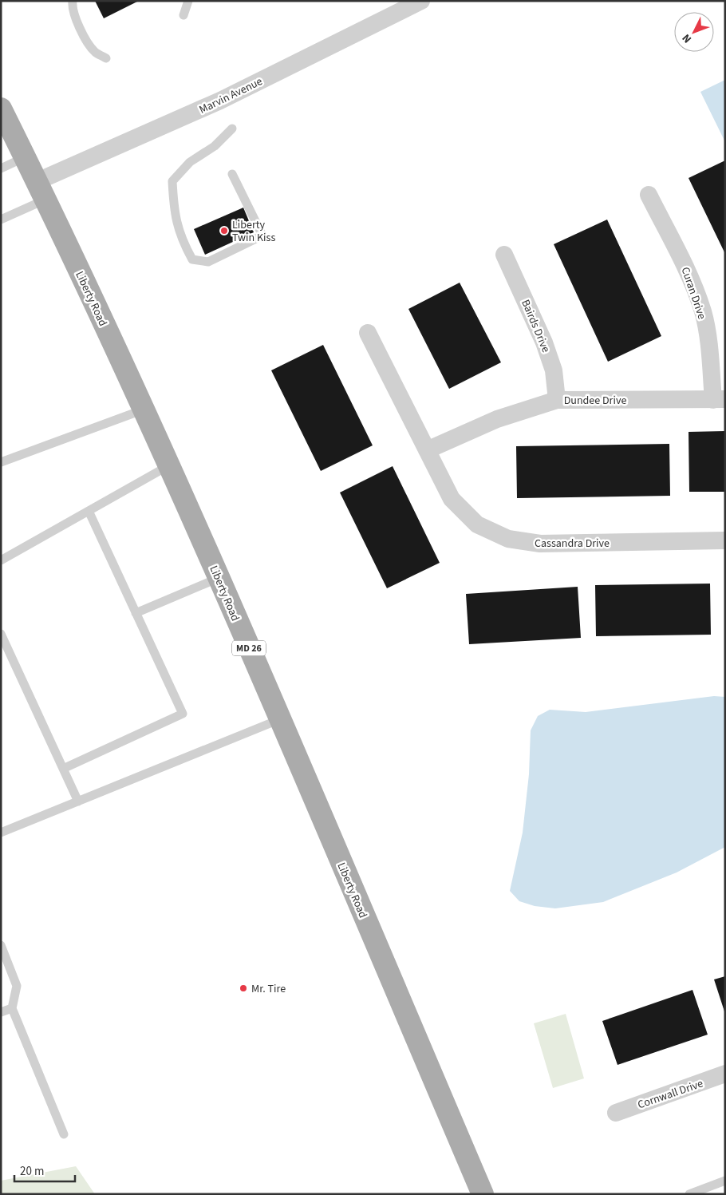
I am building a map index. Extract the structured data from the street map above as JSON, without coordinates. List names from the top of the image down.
{
  "streets": {
    "main road": ["Liberty Road", "MD 26"],
    "street": [
      "Marvin Avenue",
      "Curan Drive",
      "Bairds Drive",
      "Dundee Drive",
      "Cassandra Drive",
      "Cornwall Drive"
    ]
  },
  "crossings": [
    ["Marvin Avenue", "Liberty Road"],
    ["Curan Drive", "Dundee Drive"],
    ["Bairds Drive", "Dundee Drive"],
    ["Dundee Drive", "Cassandra Drive"]
  ],
  "places": ["Liberty Twin Kiss", "Mr. Tire"],
  "scale_bar": "20 m",
  "north": "bottom left"
}
